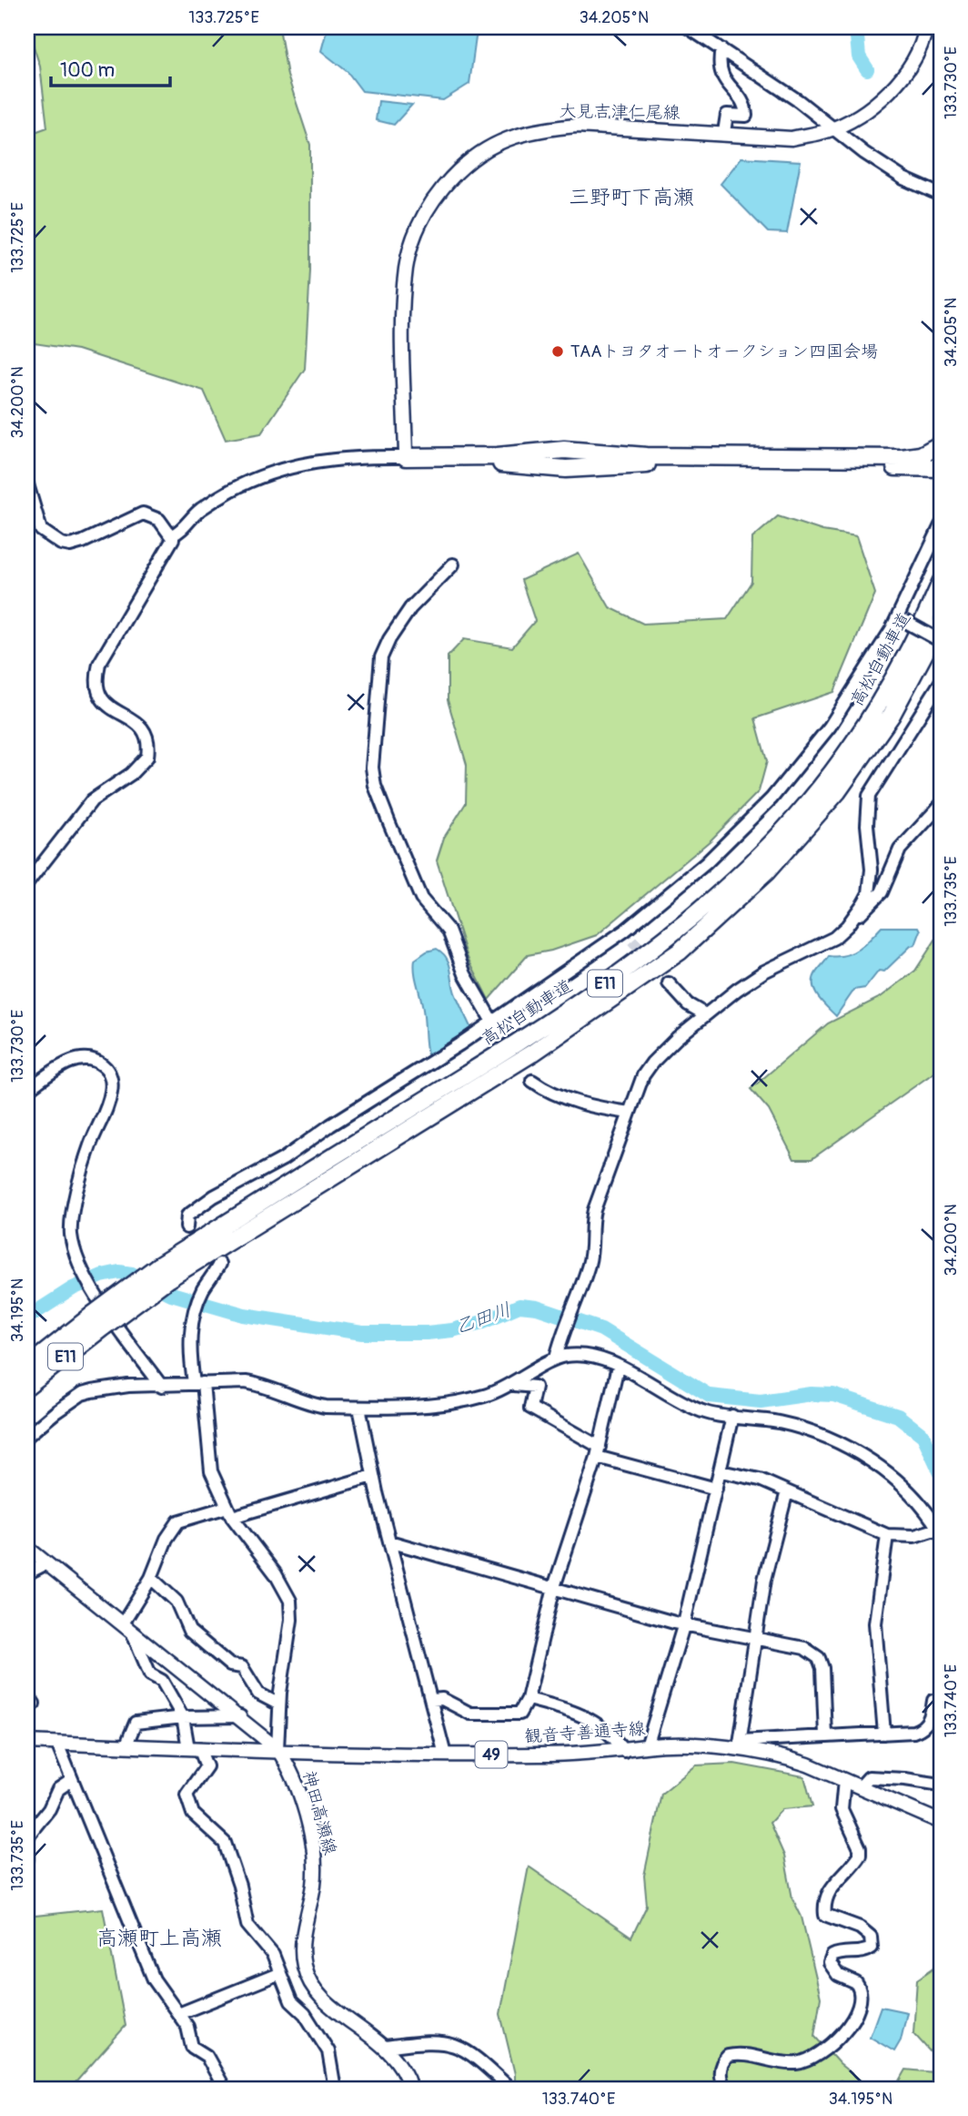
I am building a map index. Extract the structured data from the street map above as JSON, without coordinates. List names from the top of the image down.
{
  "streets": {
    "highway": ["高松自動車道", "E11"],
    "main road": [
      "大見吉津仁尾線",
      "観音寺善通寺線",
      "49",
      "神田高瀬線"
    ]
  },
  "crossings": [
    ["観音寺善通寺線", "神田高瀬線"]
  ],
  "districts": ["三野町下高瀬", "高瀬町上高瀬"],
  "water": ["乙田川"],
  "places": ["TAAトヨタオートオークション四国会場"],
  "scale_bar": "100 m",
  "coordinates": [
    "133.725°E",
    "34.205°N",
    "133.730°E",
    "34.200°N",
    "133.735°E",
    "34.195°N",
    "133.740°E"
  ]
}
